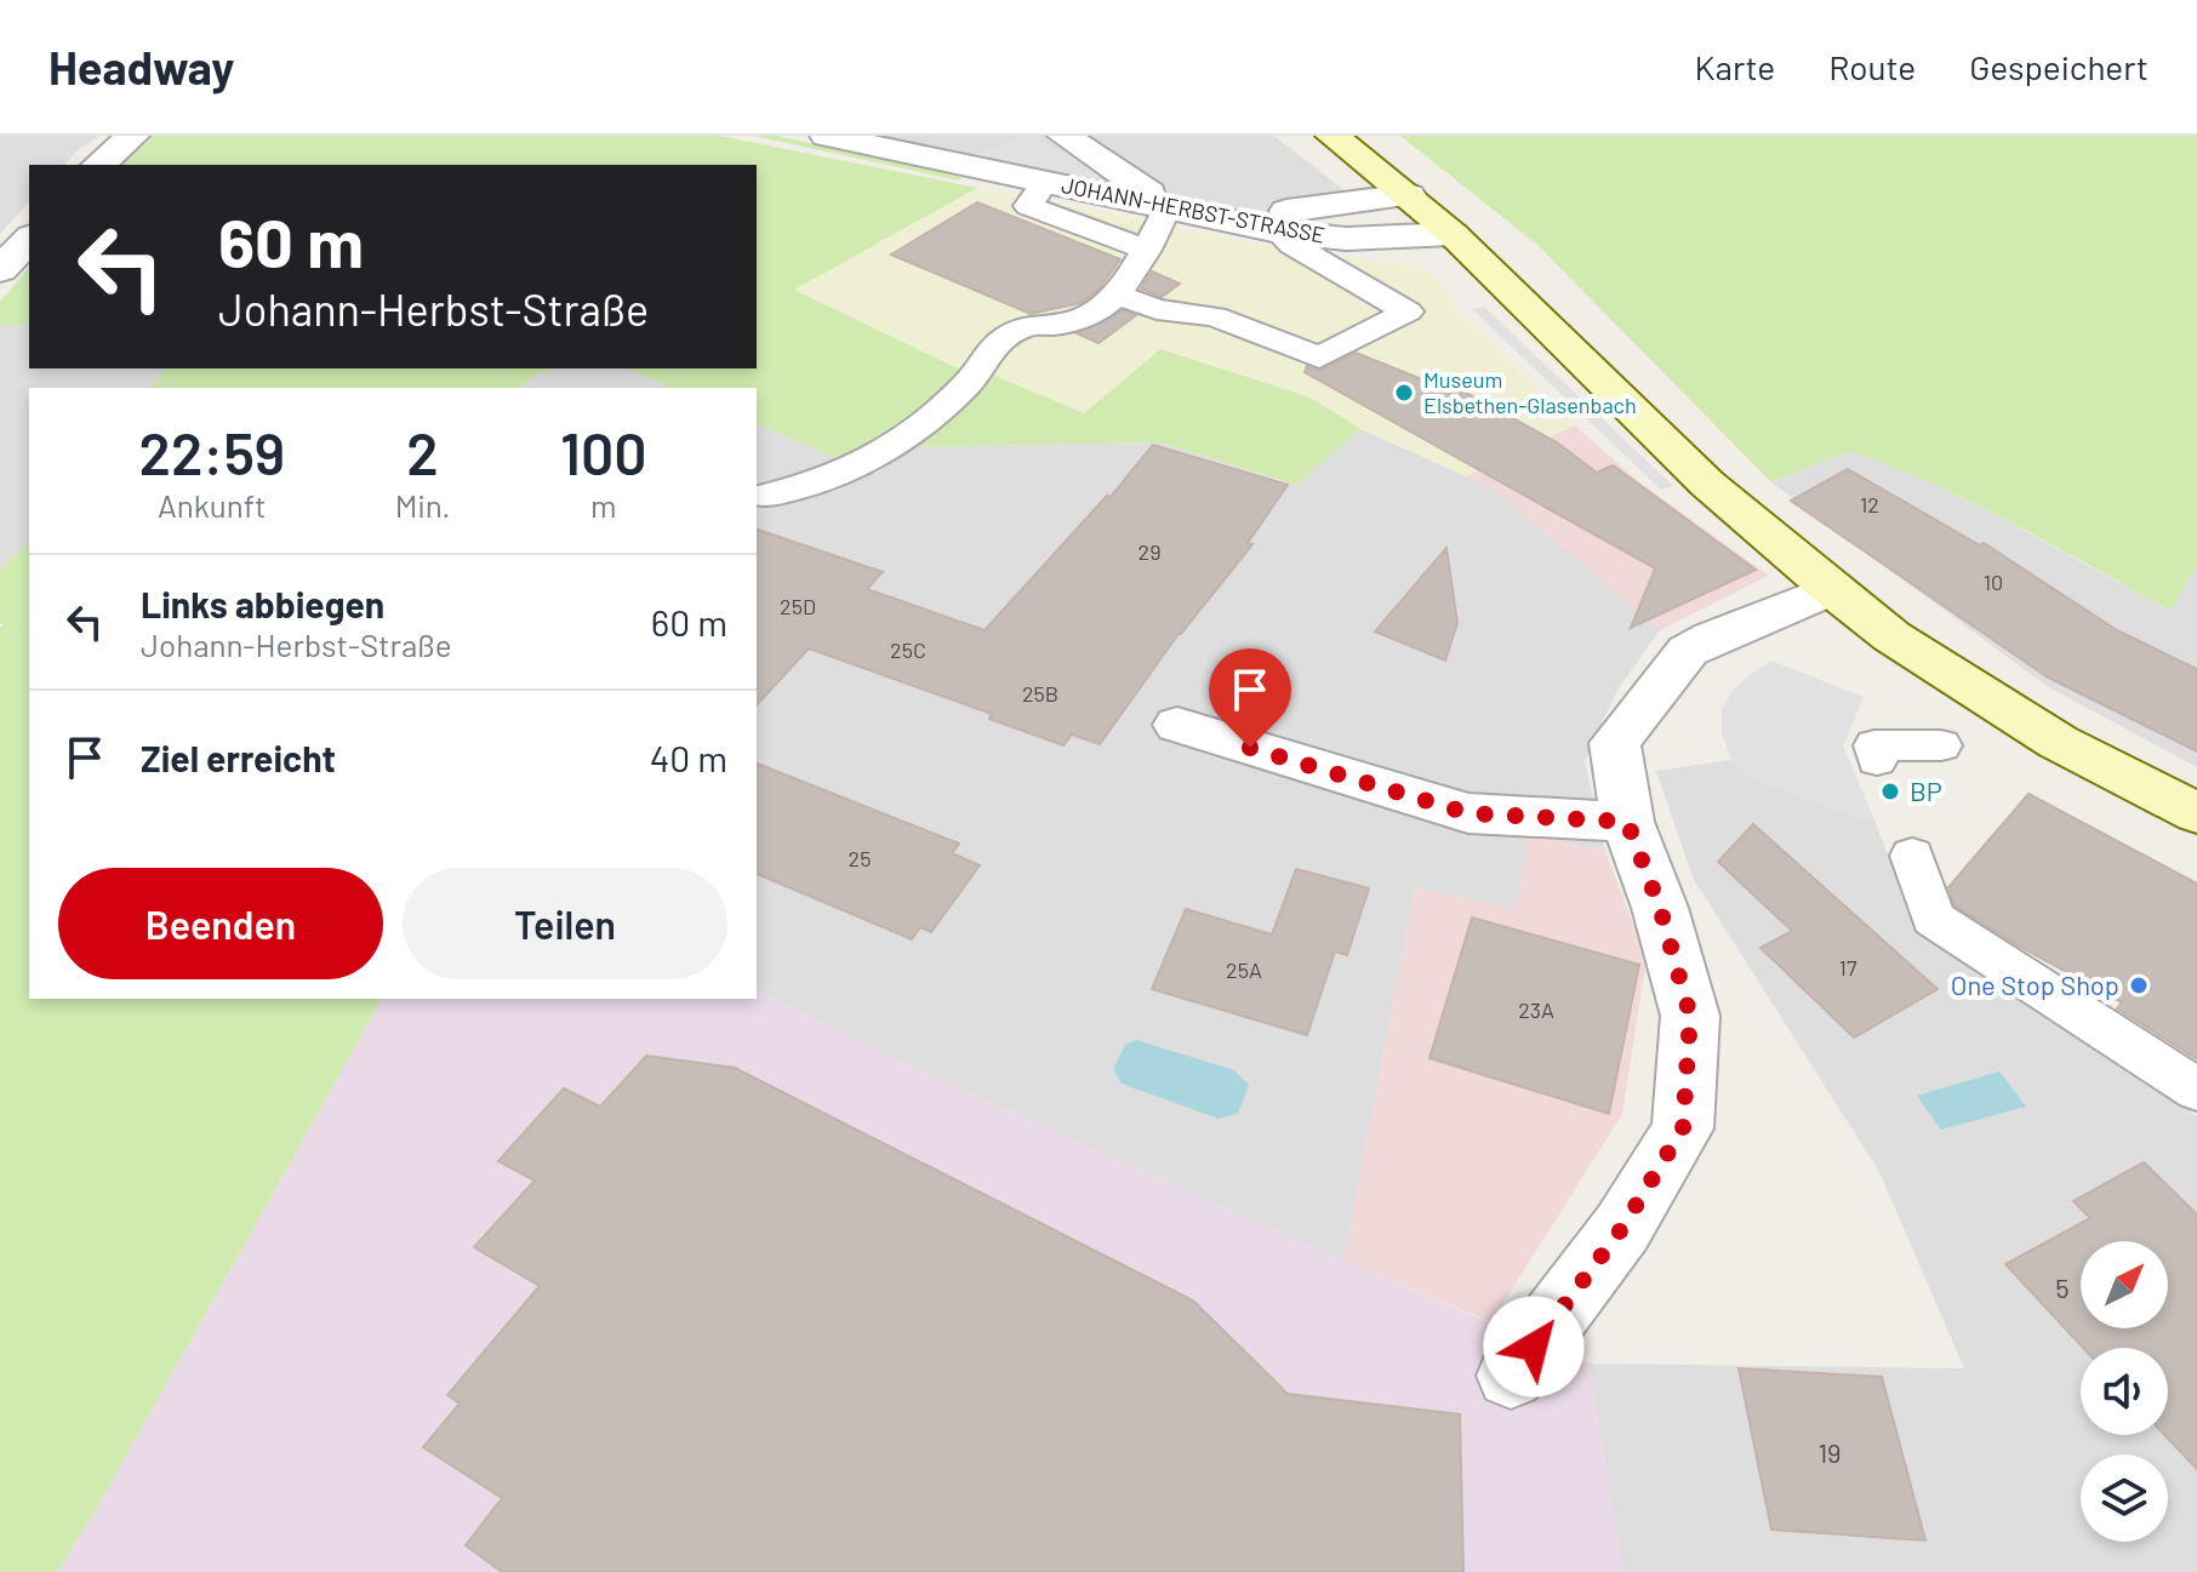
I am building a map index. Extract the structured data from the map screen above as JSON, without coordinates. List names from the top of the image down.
{
  "streets": {
    "street": ["JOHANN-HERBST-STRASSE"]
  },
  "places": ["Museum Elsbethen-Glasenbach", "BP", "One Stop Shop"],
  "house_numbers": [
    "12",
    "29",
    "10",
    "25D",
    "25C",
    "25B",
    "25",
    "17",
    "25A",
    "23A",
    "5",
    "19"
  ],
  "north": "top right",
  "page": {
    "header": "Headway",
    "nav": ["Karte", "Route", "Gespeichert"],
    "turn": ["60 m", "Johann-Herbst-Straße"],
    "eta": [
      "22:59",
      "Ankunft",
      "2",
      "Min.",
      "100",
      "m"
    ],
    "list": [
      {
        "name": "Links abbiegen",
        "note": "Johann-Herbst-Straße",
        "value": "60 m"
      },
      {
        "name": "Ziel erreicht",
        "value": "40 m"
      }
    ],
    "buttons": ["Beenden", "Teilen"]
  }
}
